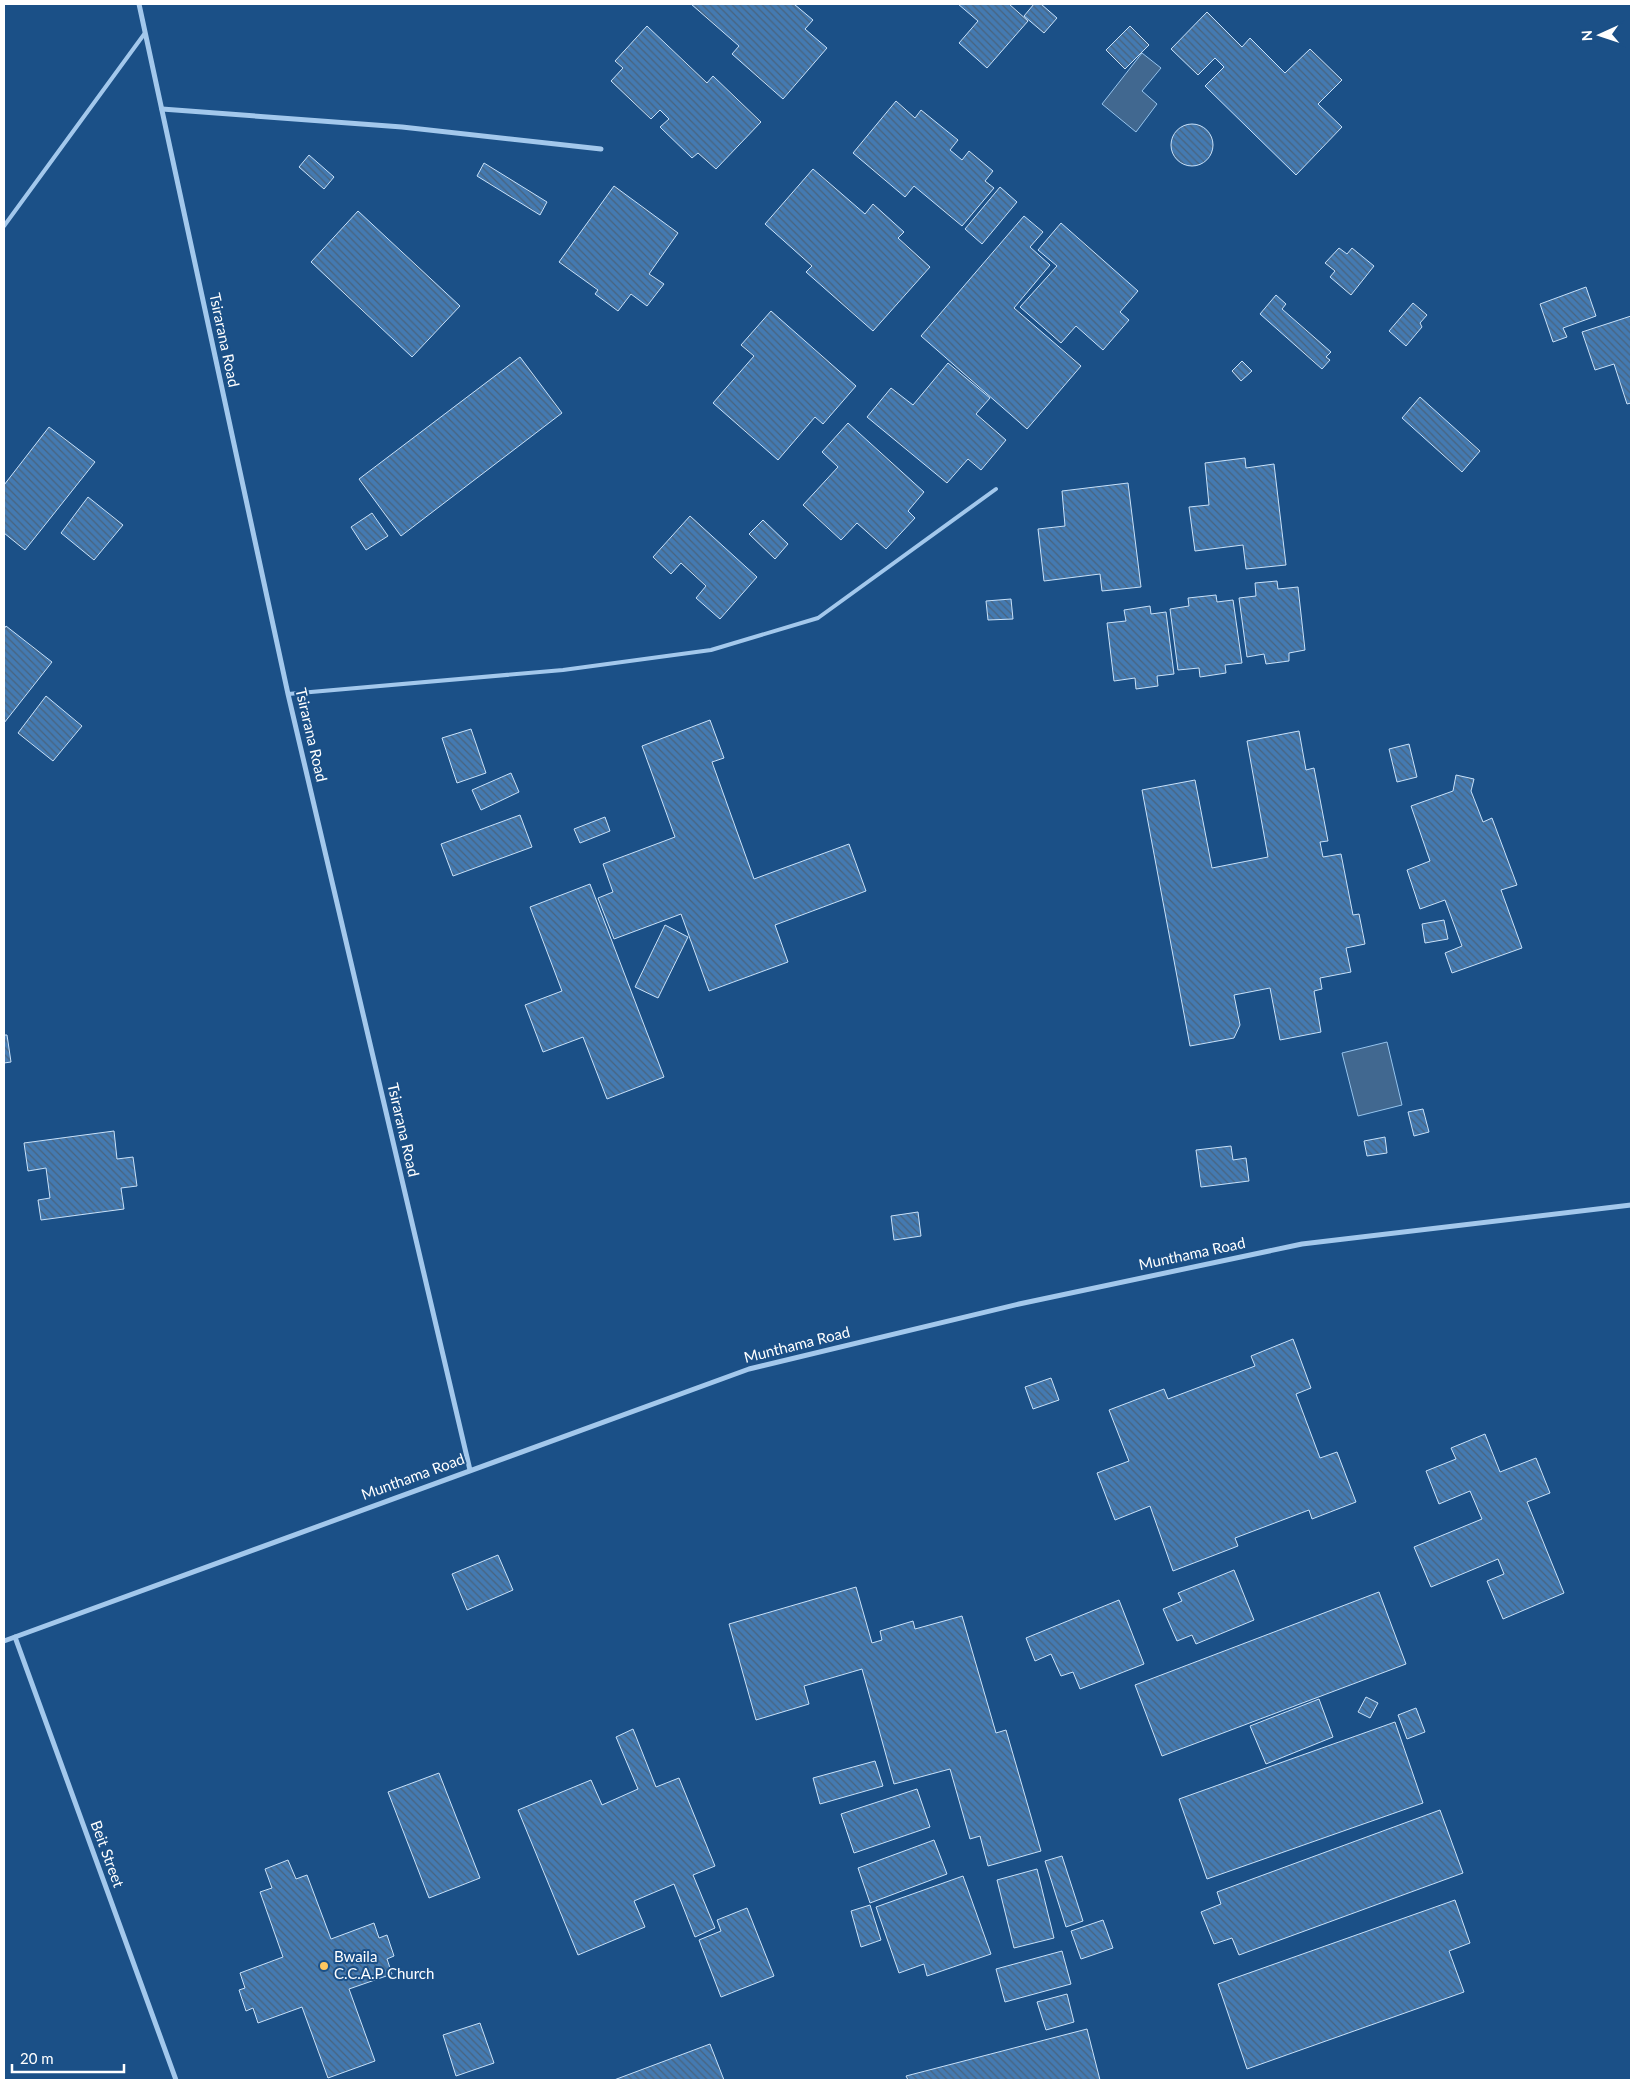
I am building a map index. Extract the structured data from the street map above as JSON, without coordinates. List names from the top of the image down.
{
  "streets": {
    "street": ["Tsirarana Road", "Munthama Road", "Beit Street"]
  },
  "crossings": [
    ["Tsirarana Road", "Munthama Road"],
    ["Munthama Road", "Beit Street"]
  ],
  "places": ["Bwaila C.C.A.P Church"],
  "scale_bar": "20 m",
  "north": "left"
}
